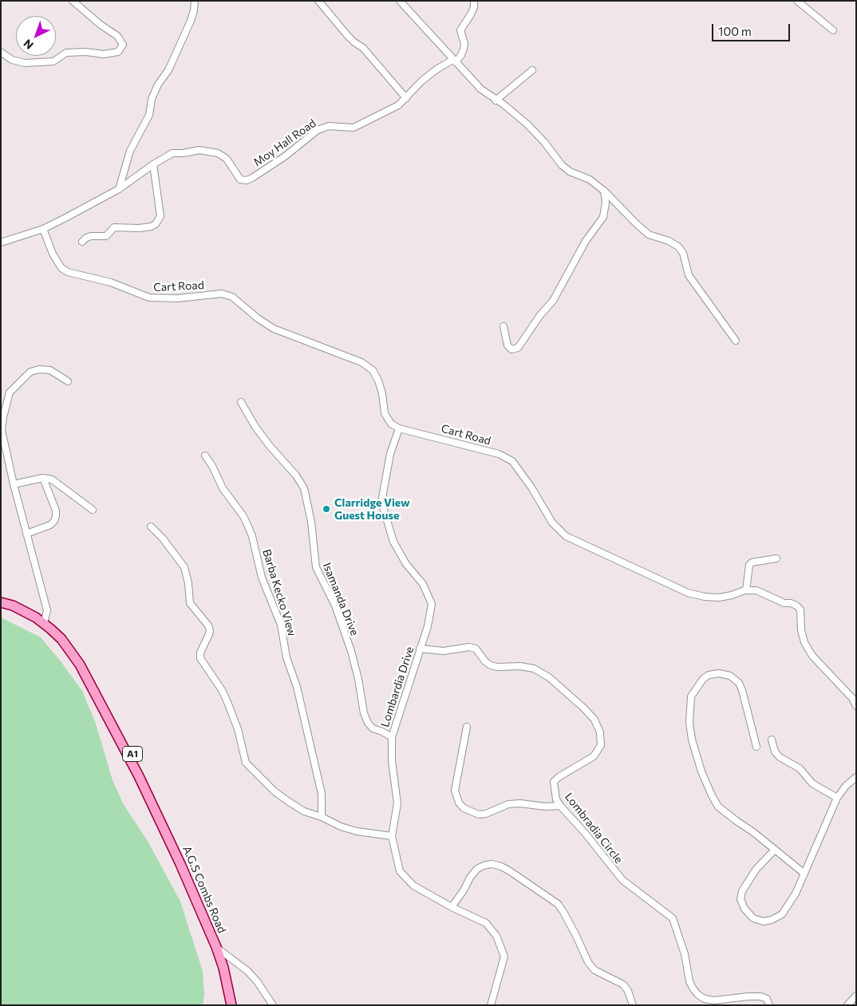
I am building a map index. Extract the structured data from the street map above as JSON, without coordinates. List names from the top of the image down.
{
  "streets": {
    "main road": ["A1", "A.G.S Combs Road"],
    "street": [
      "Moy Hall Road",
      "Cart Road",
      "Barba Kecko View",
      "Isamanda Drive",
      "Lombardia Drive",
      "Lombradia Circle"
    ]
  },
  "crossings": [
    ["Moy Hall Road", "Cart Road"],
    ["Cart Road", "Lombardia Drive"],
    ["Isamanda Drive", "Lombardia Drive"],
    ["Lombardia Drive", "Lombradia Circle"],
    ["A1", "A.G.S Combs Road"]
  ],
  "places": ["Clarridge View Guest House"],
  "scale_bar": "100 m",
  "north": "bottom left"
}
